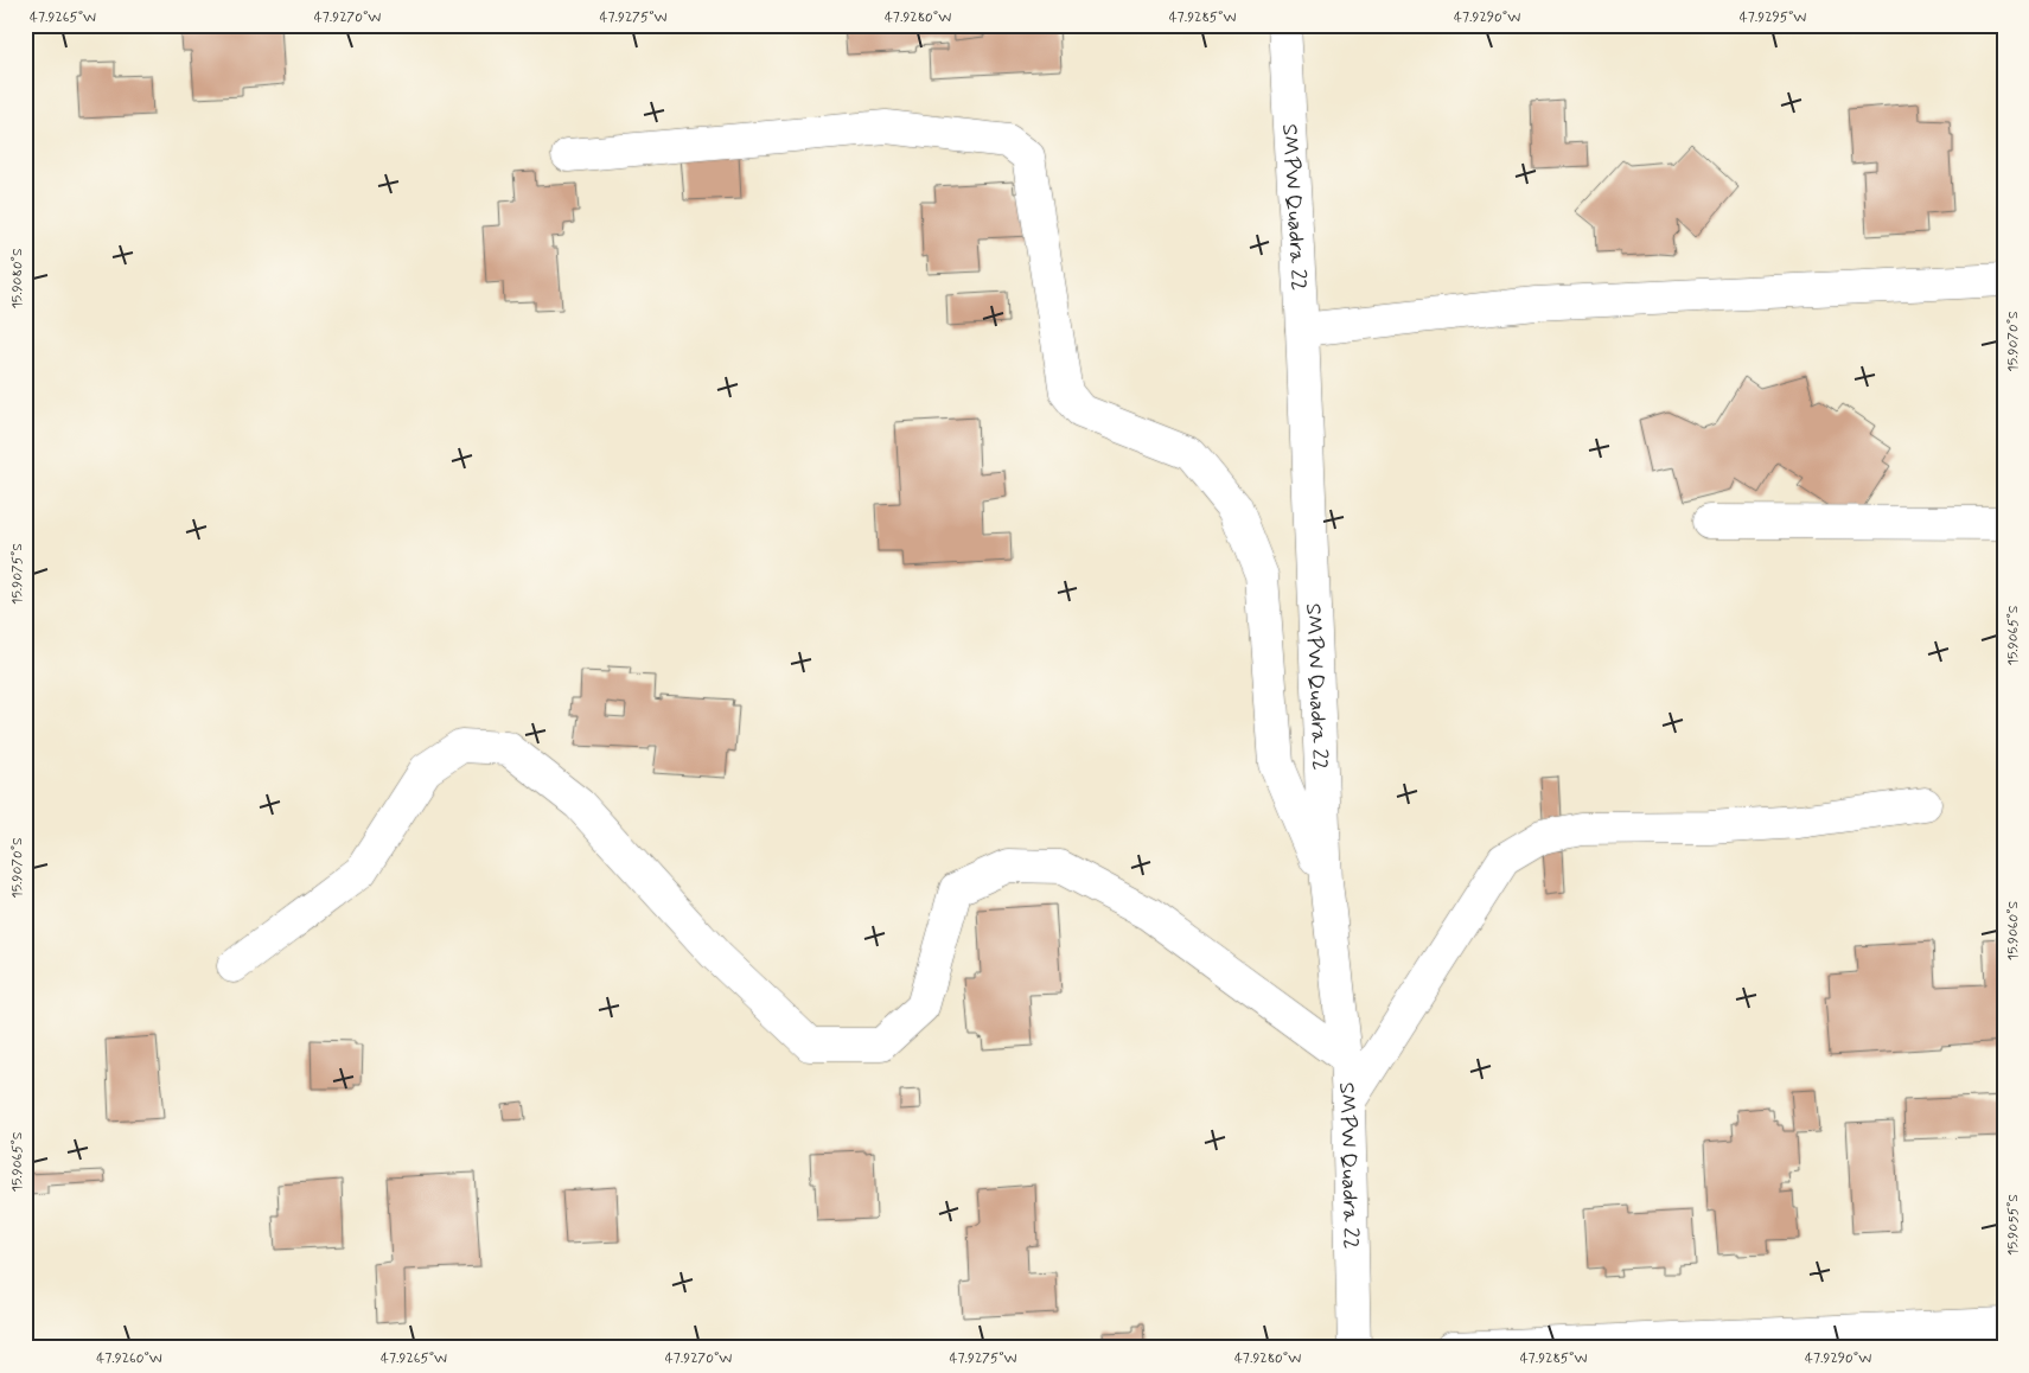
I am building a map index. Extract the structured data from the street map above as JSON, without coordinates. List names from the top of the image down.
{
  "streets": {
    "street": ["SMPW Quadra 22"]
  },
  "coordinates": [
    "47.9265°W",
    "47.9270°W",
    "47.9275°W",
    "47.9280°W",
    "47.9285°W",
    "47.9290°W",
    "47.9295°W",
    "15.9080°S",
    "15.9070°S",
    "15.9075°S",
    "15.9065°S",
    "15.9060°S",
    "15.9055°S",
    "47.9260°W"
  ]
}
